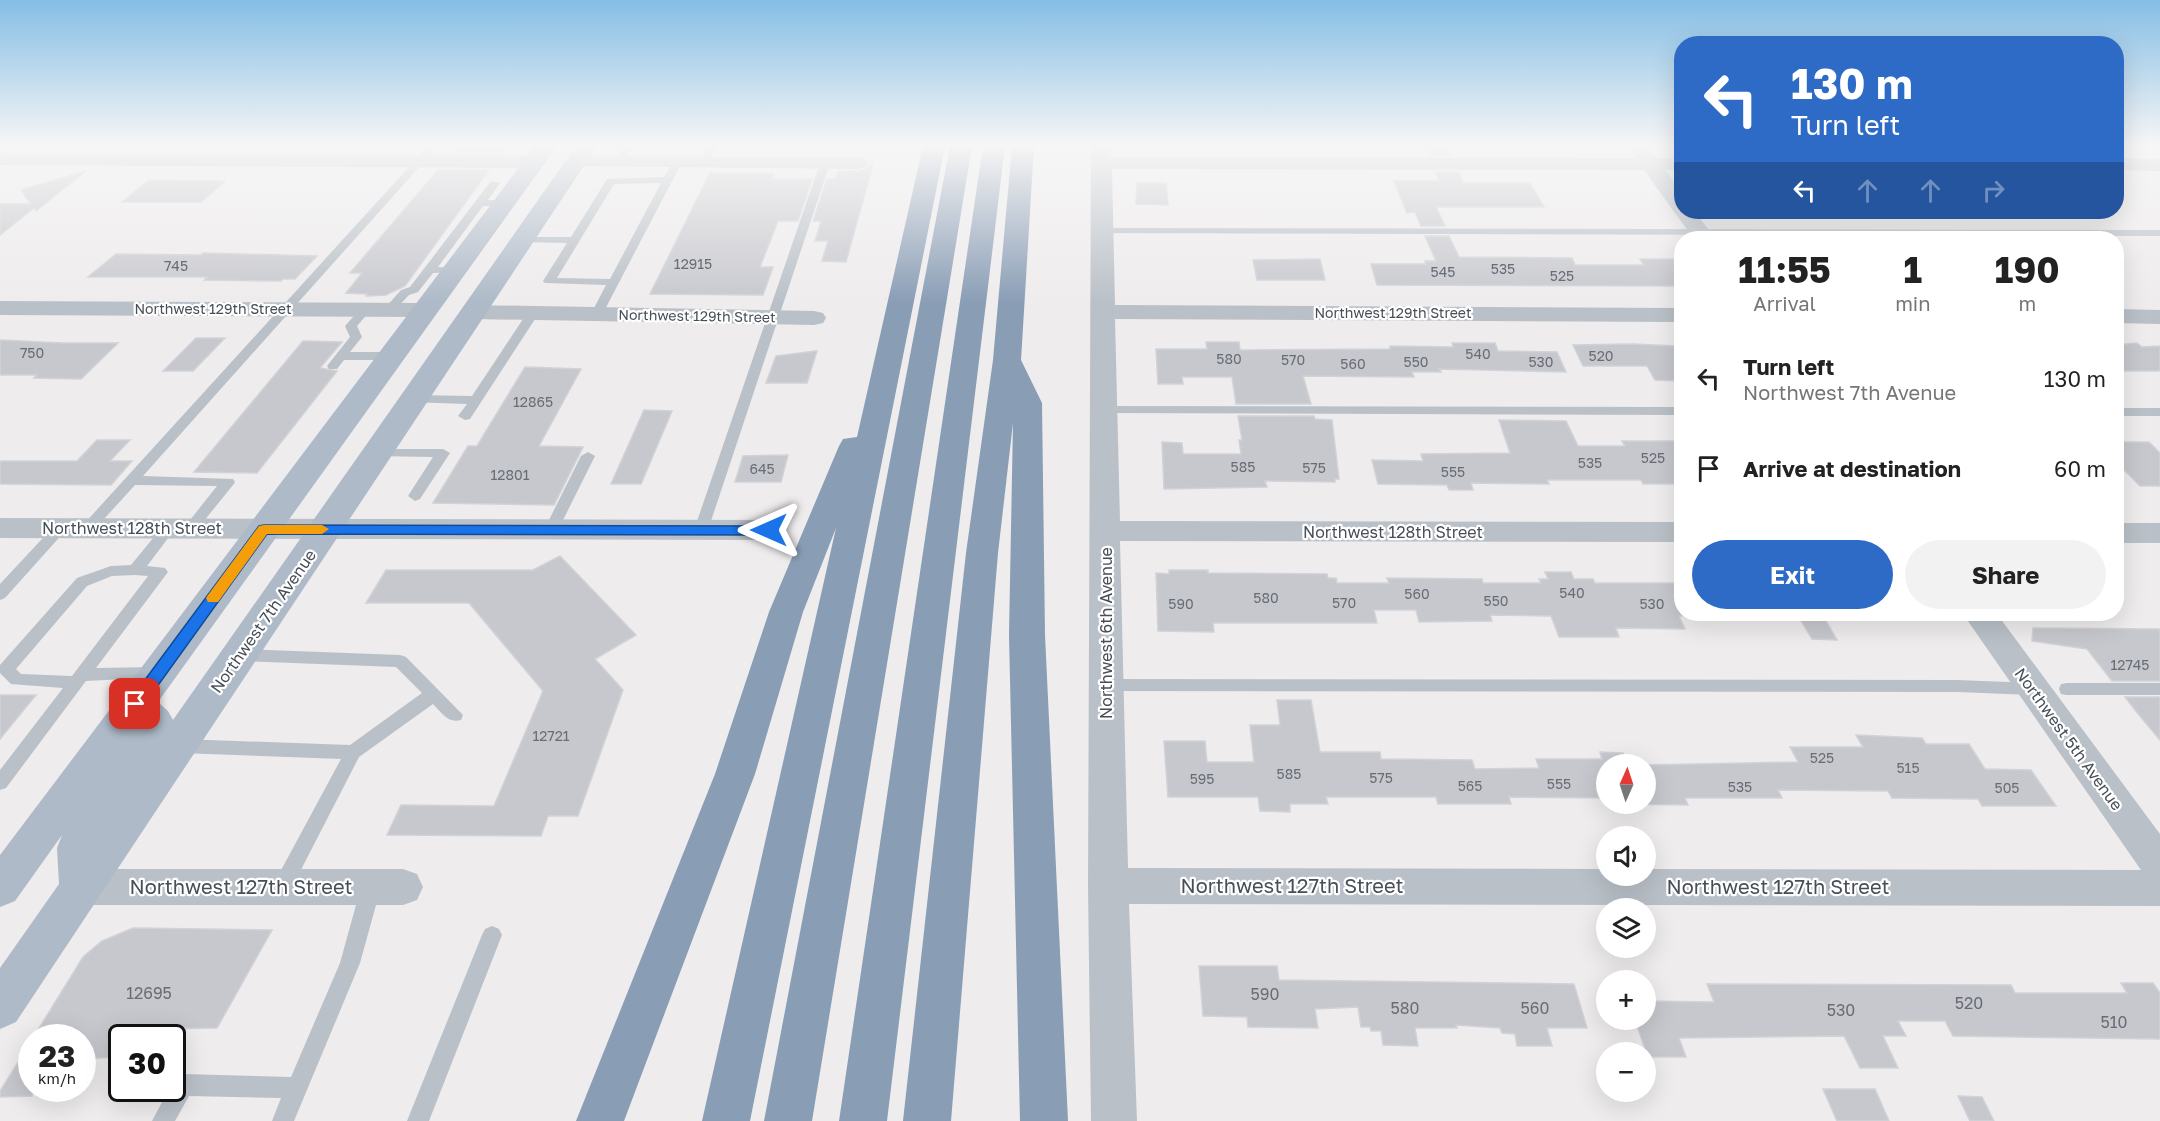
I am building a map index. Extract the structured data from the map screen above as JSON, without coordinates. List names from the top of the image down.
{
  "streets": {
    "main road": ["Northwest 7th Avenue"],
    "street": [
      "Northwest 129th Street",
      "Northwest 128th Street",
      "Northwest 6th Avenue",
      "Northwest 5th Avenue",
      "Northwest 127th Street"
    ]
  },
  "crossings": [
    ["Northwest 129th Street", "Northwest 7th Avenue"],
    ["Northwest 129th Street", "Northwest 6th Avenue"],
    ["Northwest 128th Street", "Northwest 7th Avenue"],
    ["Northwest 128th Street", "Northwest 6th Avenue"],
    ["Northwest 7th Avenue", "Northwest 127th Street"],
    ["Northwest 6th Avenue", "Northwest 127th Street"]
  ],
  "house_numbers": [
    "12915",
    "745",
    "535",
    "545",
    "525",
    "750",
    "540",
    "520",
    "580",
    "570",
    "550",
    "530",
    "560",
    "12865",
    "525",
    "535",
    "585",
    "575",
    "645",
    "555",
    "12801",
    "540",
    "560",
    "580",
    "550",
    "570",
    "590",
    "530",
    "12745",
    "12721",
    "525",
    "515",
    "585",
    "575",
    "595",
    "555",
    "565",
    "535",
    "505",
    "12695",
    "590",
    "520",
    "580",
    "560",
    "530",
    "510"
  ],
  "north": "top",
  "page": {
    "turn": ["130 m", "Turn left"],
    "eta": [
      "11:55",
      "Arrival",
      "1",
      "min",
      "190",
      "m"
    ],
    "list": [
      {
        "name": "Turn left",
        "note": "Northwest 7th Avenue",
        "value": "130 m"
      },
      {
        "name": "Arrive at destination",
        "value": "60 m"
      }
    ],
    "buttons": ["Exit", "Share"],
    "map_buttons": ["+", "−"],
    "speed": "23 km/h",
    "limit": "30"
  }
}
